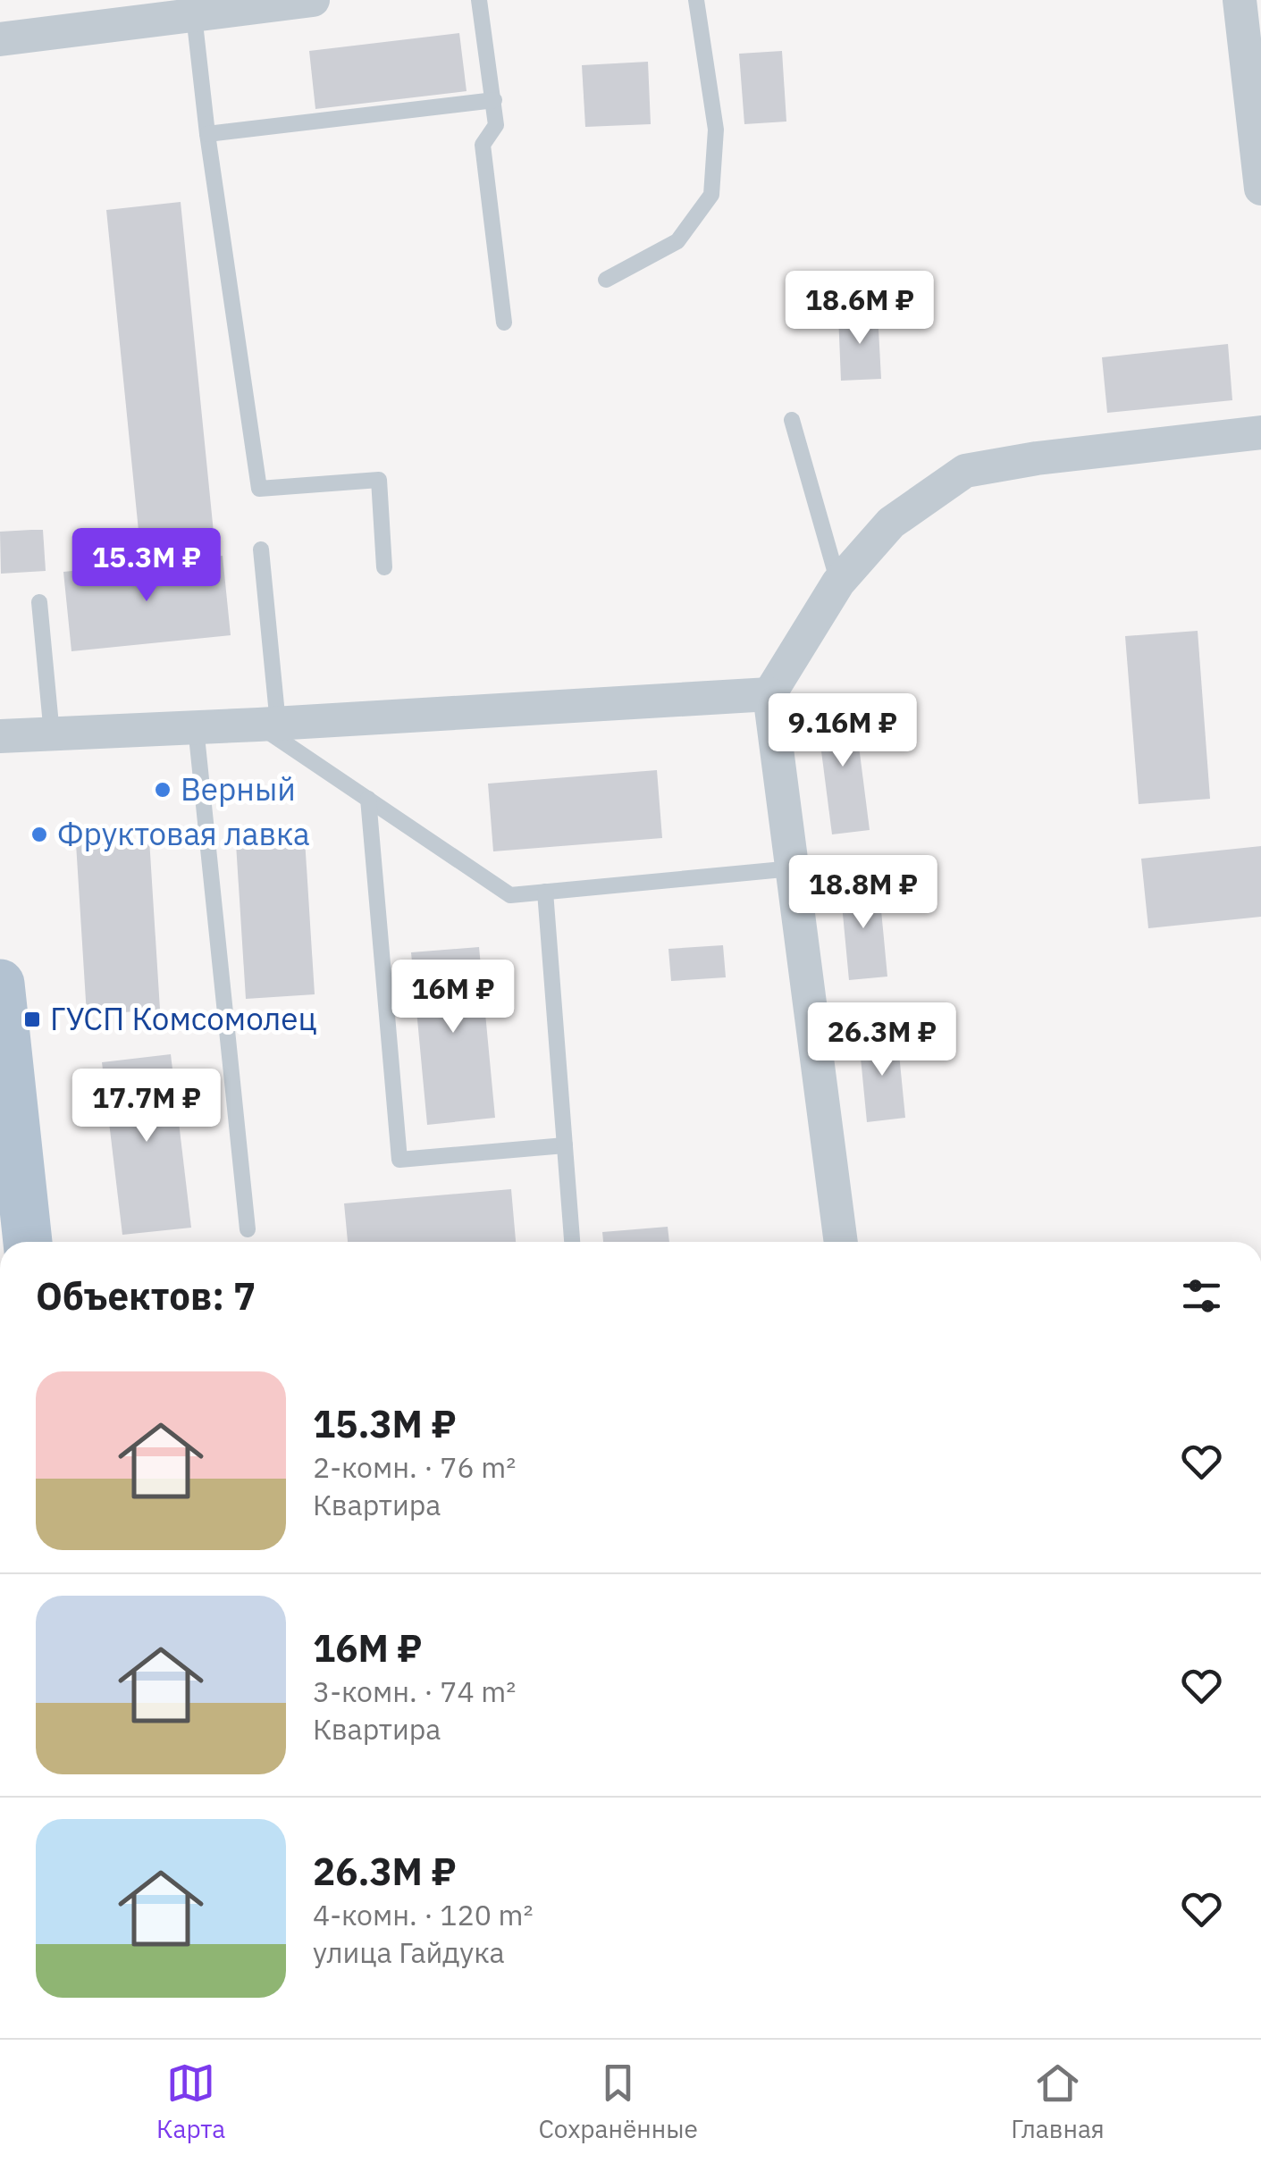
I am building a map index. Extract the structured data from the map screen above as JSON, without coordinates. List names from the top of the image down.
{
  "places": {
    "other": ["Верный", "Фруктовая лавка"],
    "transit": ["ГУСП Комсомолец"]
  },
  "page": {
    "price": [
      "18.6M ₽",
      "15.3M ₽",
      "9.16M ₽",
      "18.8M ₽",
      "16M ₽",
      "26.3M ₽",
      "17.7M ₽"
    ],
    "heading": "Объектов: 7",
    "list": [
      {
        "name": "15.3M ₽",
        "note": "2-комн. · 76 m² · Квартира"
      },
      {
        "name": "16M ₽",
        "note": "3-комн. · 74 m² · Квартира"
      },
      {
        "name": "26.3M ₽",
        "note": "4-комн. · 120 m² · улица Гайдука"
      }
    ],
    "tabs": ["Карта", "Сохранённые", "Главная"]
  }
}
